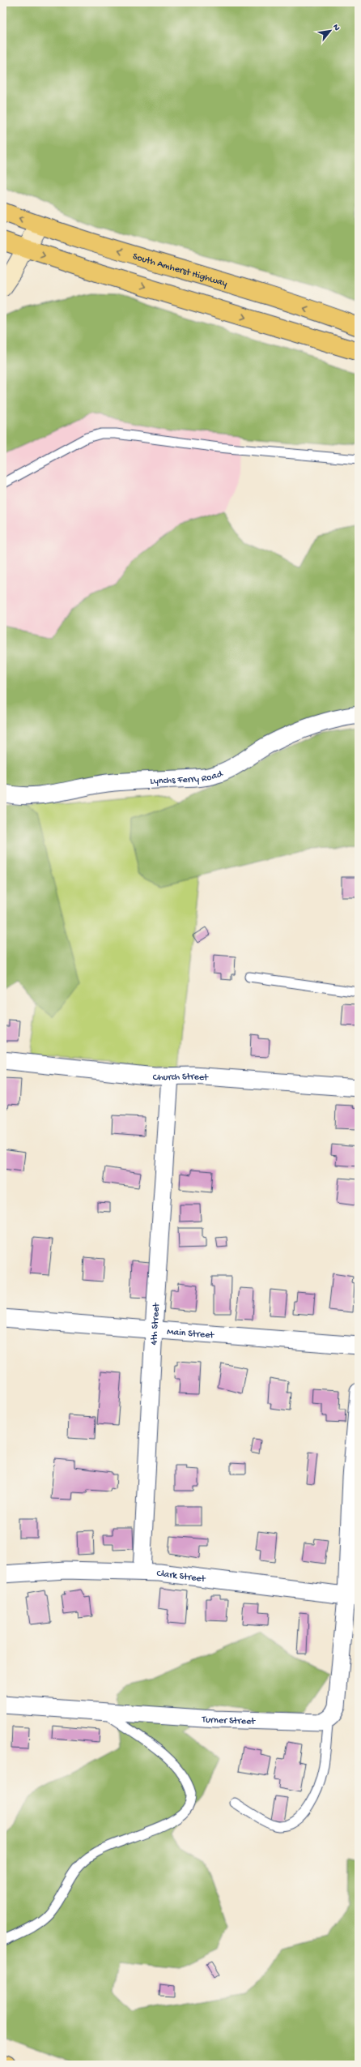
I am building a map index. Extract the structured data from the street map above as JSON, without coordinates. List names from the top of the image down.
{
  "streets": {
    "main road": ["South Amherst Highway"],
    "street": [
      "Lynchs Ferry Road",
      "Church Street",
      "4th Street",
      "Main Street",
      "Clark Street",
      "Turner Street"
    ]
  },
  "crossings": [
    ["Church Street", "4th Street"],
    ["4th Street", "Main Street"],
    ["4th Street", "Clark Street"]
  ],
  "north": "top right"
}
